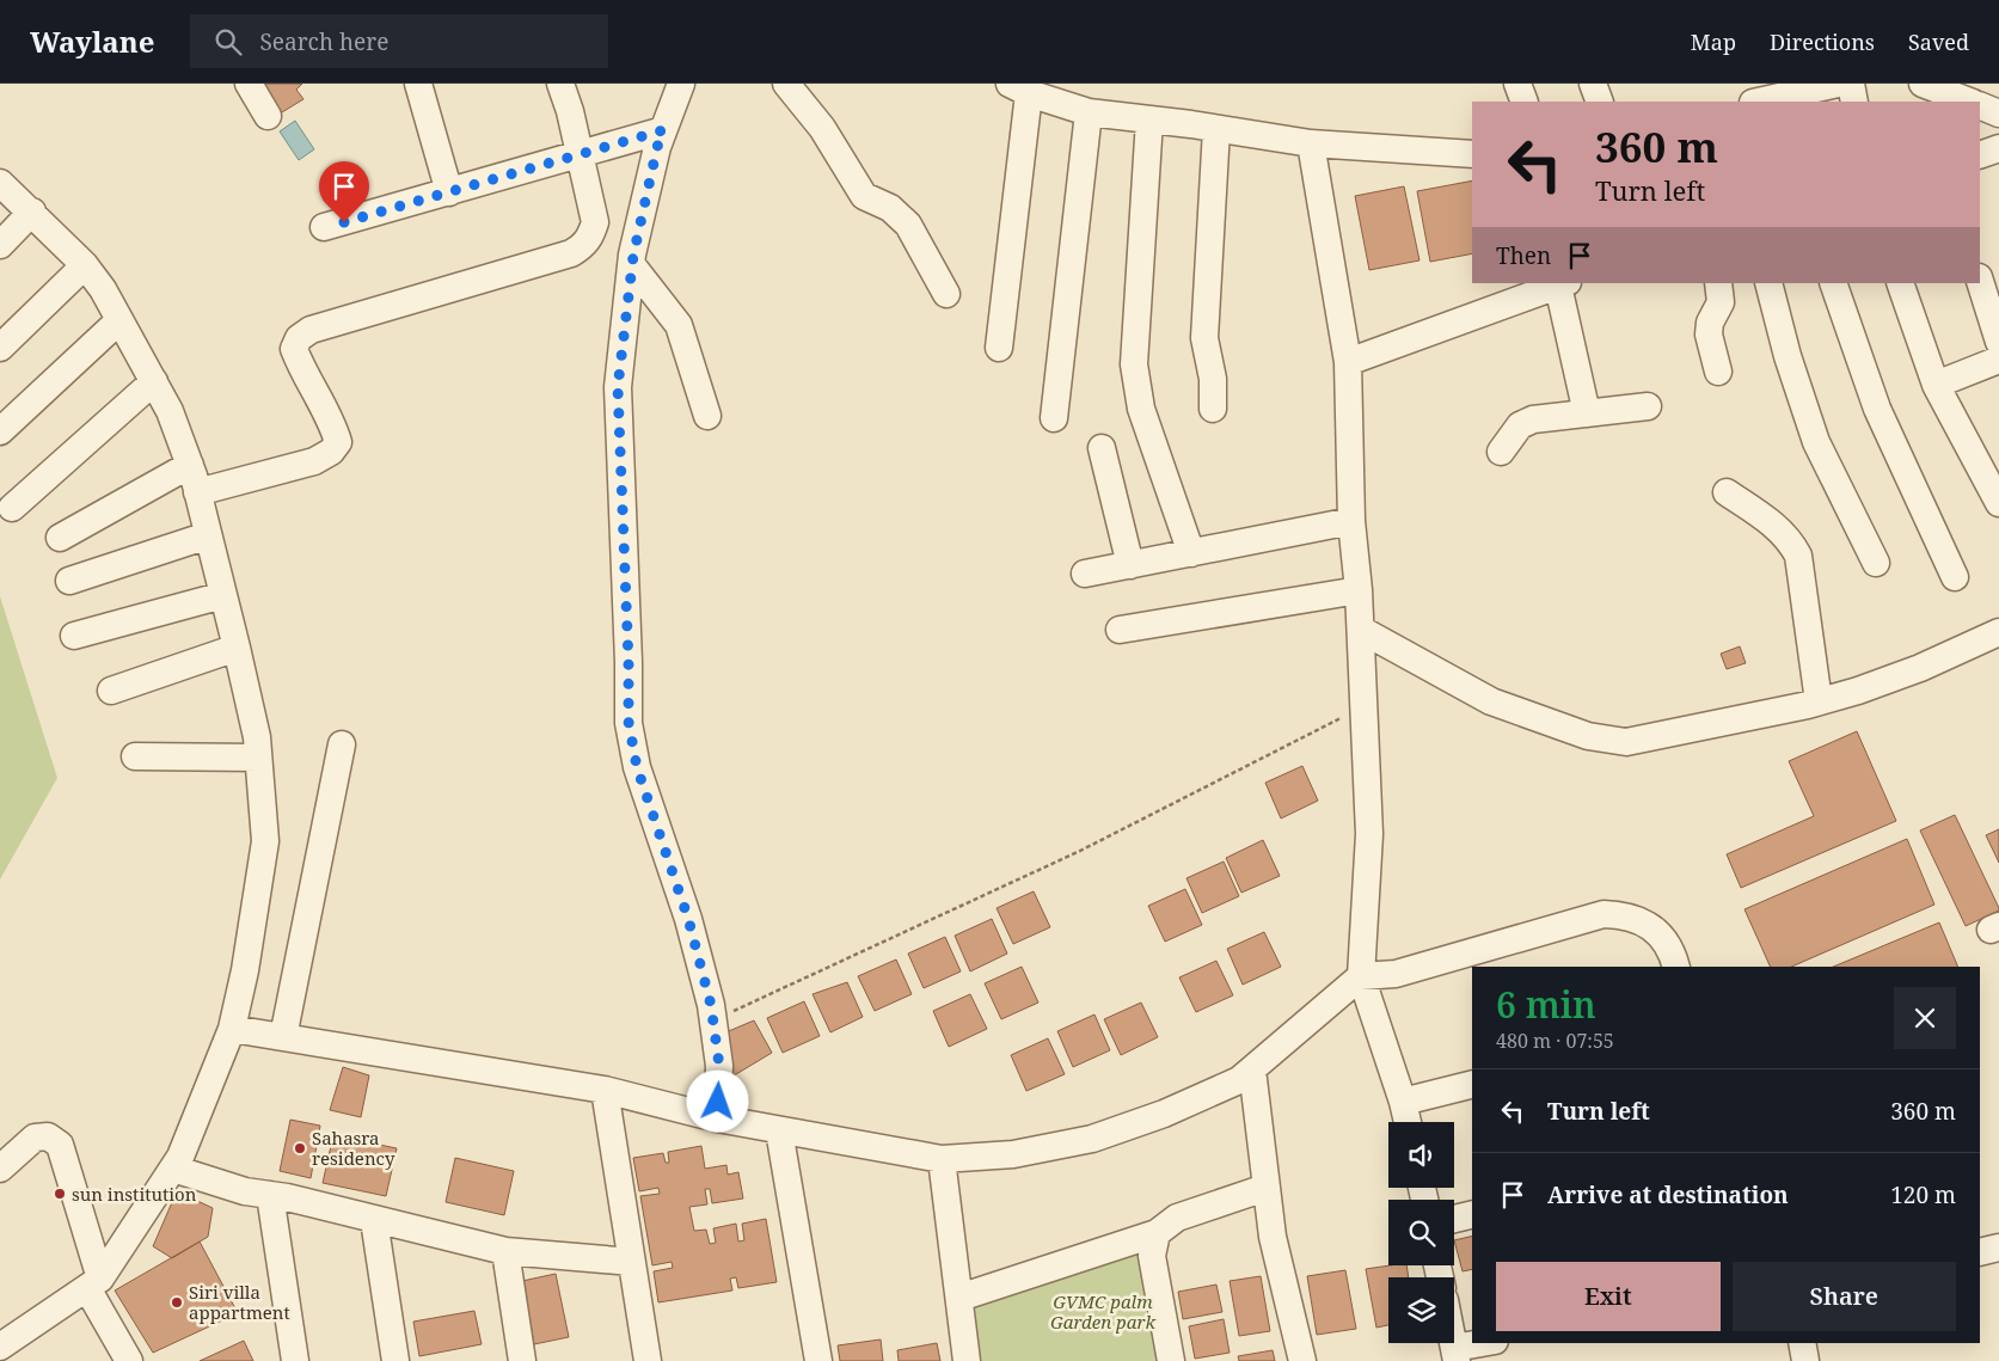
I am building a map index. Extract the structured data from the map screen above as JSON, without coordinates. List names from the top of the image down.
{
  "parks": ["GVMC palm Garden park"],
  "places": ["Sahasra residency", "sun institution", "Siri villa appartment"],
  "page": {
    "header": "Waylane",
    "search": "Search here",
    "nav": ["Map", "Directions", "Saved"],
    "turn": ["360 m", "Turn left"],
    "then": "Then",
    "heading": ["6 min", "480 m · 07:55"],
    "list": [
      {
        "name": "Turn left",
        "value": "360 m"
      },
      {
        "name": "Arrive at destination",
        "value": "120 m"
      }
    ],
    "buttons": ["Exit", "Share"]
  }
}
